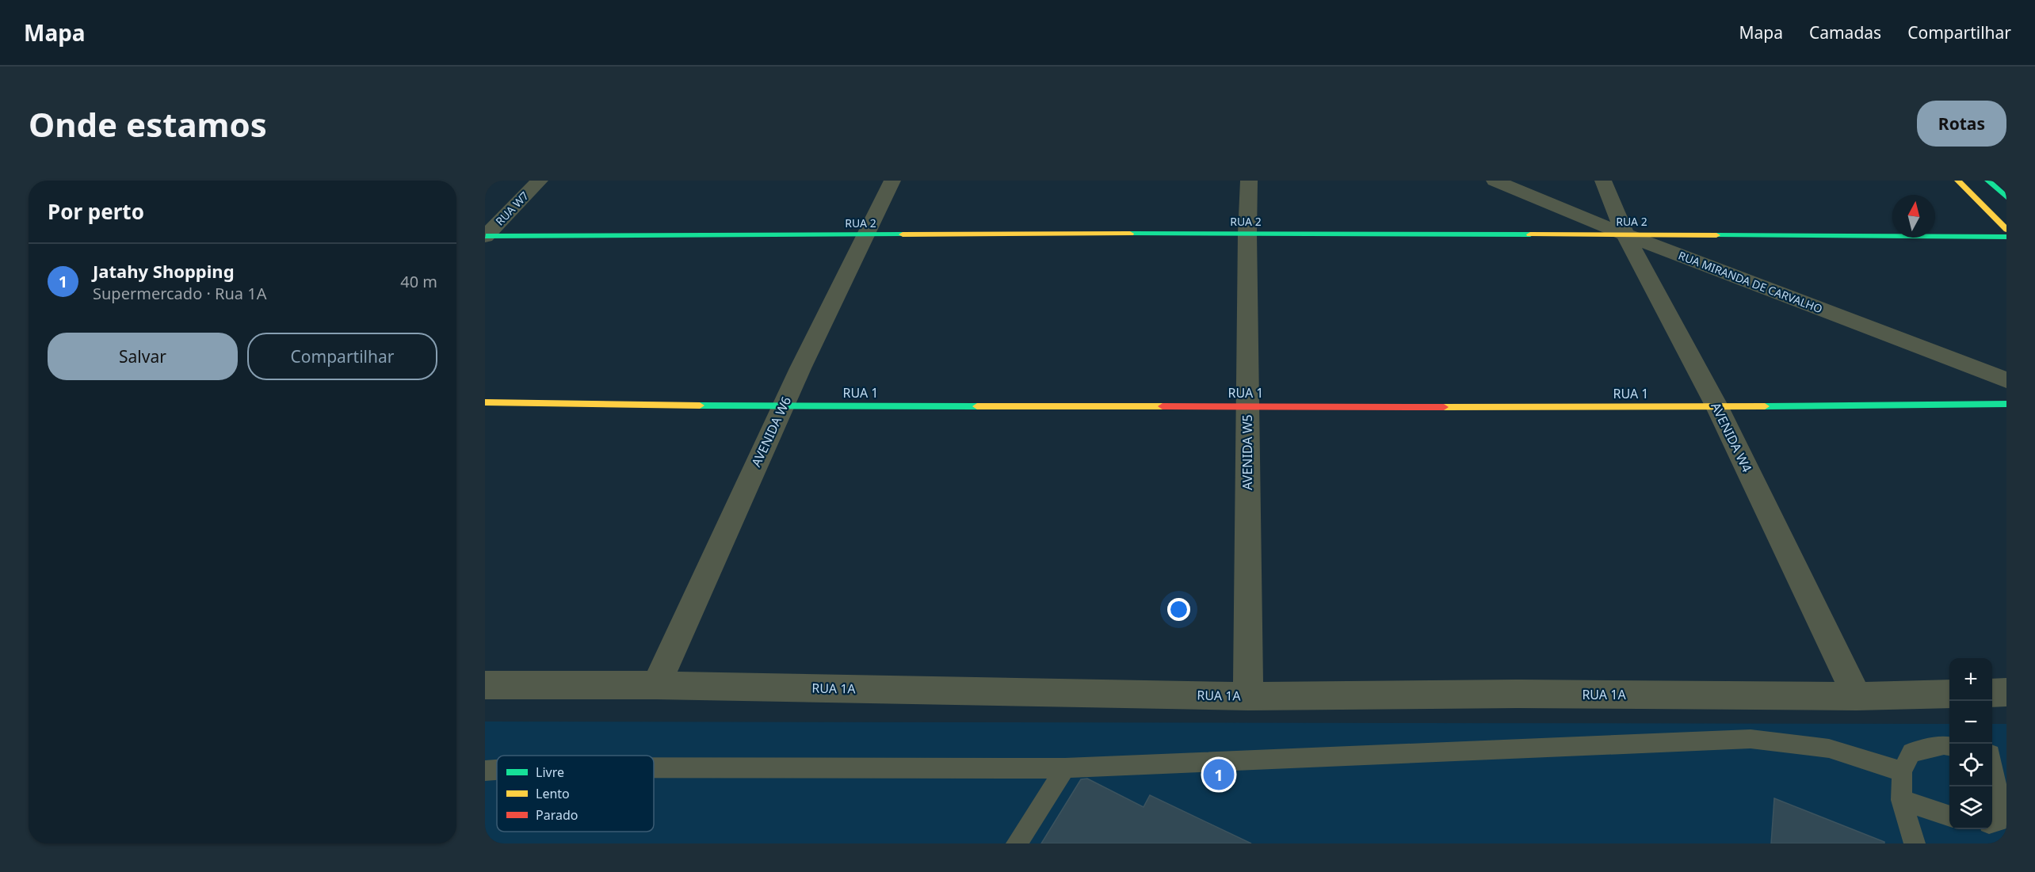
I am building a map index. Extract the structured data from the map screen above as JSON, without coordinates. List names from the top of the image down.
{
  "streets": {
    "street": [
      "RUA W7",
      "RUA 2",
      "RUA MIRANDA DE CARVALHO",
      "RUA 1",
      "AVENIDA W6",
      "AVENIDA W4",
      "AVENIDA W5",
      "RUA 1A"
    ]
  },
  "crossings": [
    ["RUA W7", "RUA 2"],
    ["RUA 2", "RUA MIRANDA DE CARVALHO"],
    ["RUA 2", "AVENIDA W6"],
    ["RUA 2", "AVENIDA W4"],
    ["RUA 2", "AVENIDA W5"],
    ["RUA MIRANDA DE CARVALHO", "AVENIDA W4"],
    ["RUA 1", "AVENIDA W6"],
    ["RUA 1", "AVENIDA W4"],
    ["RUA 1", "AVENIDA W5"],
    ["AVENIDA W6", "RUA 1A"],
    ["AVENIDA W4", "RUA 1A"],
    ["AVENIDA W5", "RUA 1A"]
  ],
  "legend": ["Livre", "Lento", "Parado"],
  "north": "top",
  "page": {
    "header": "Mapa",
    "nav": ["Mapa", "Camadas", "Compartilhar"],
    "buttons": [
      "Rotas",
      ["Salvar", "Compartilhar"]
    ],
    "title": "Onde estamos",
    "heading": "Por perto",
    "list": [
      {
        "mark": "1",
        "name": "Jatahy Shopping",
        "note": "Supermercado · Rua 1A",
        "value": "40 m"
      }
    ],
    "map_buttons": ["+", "−"],
    "pins": "1"
  }
}
